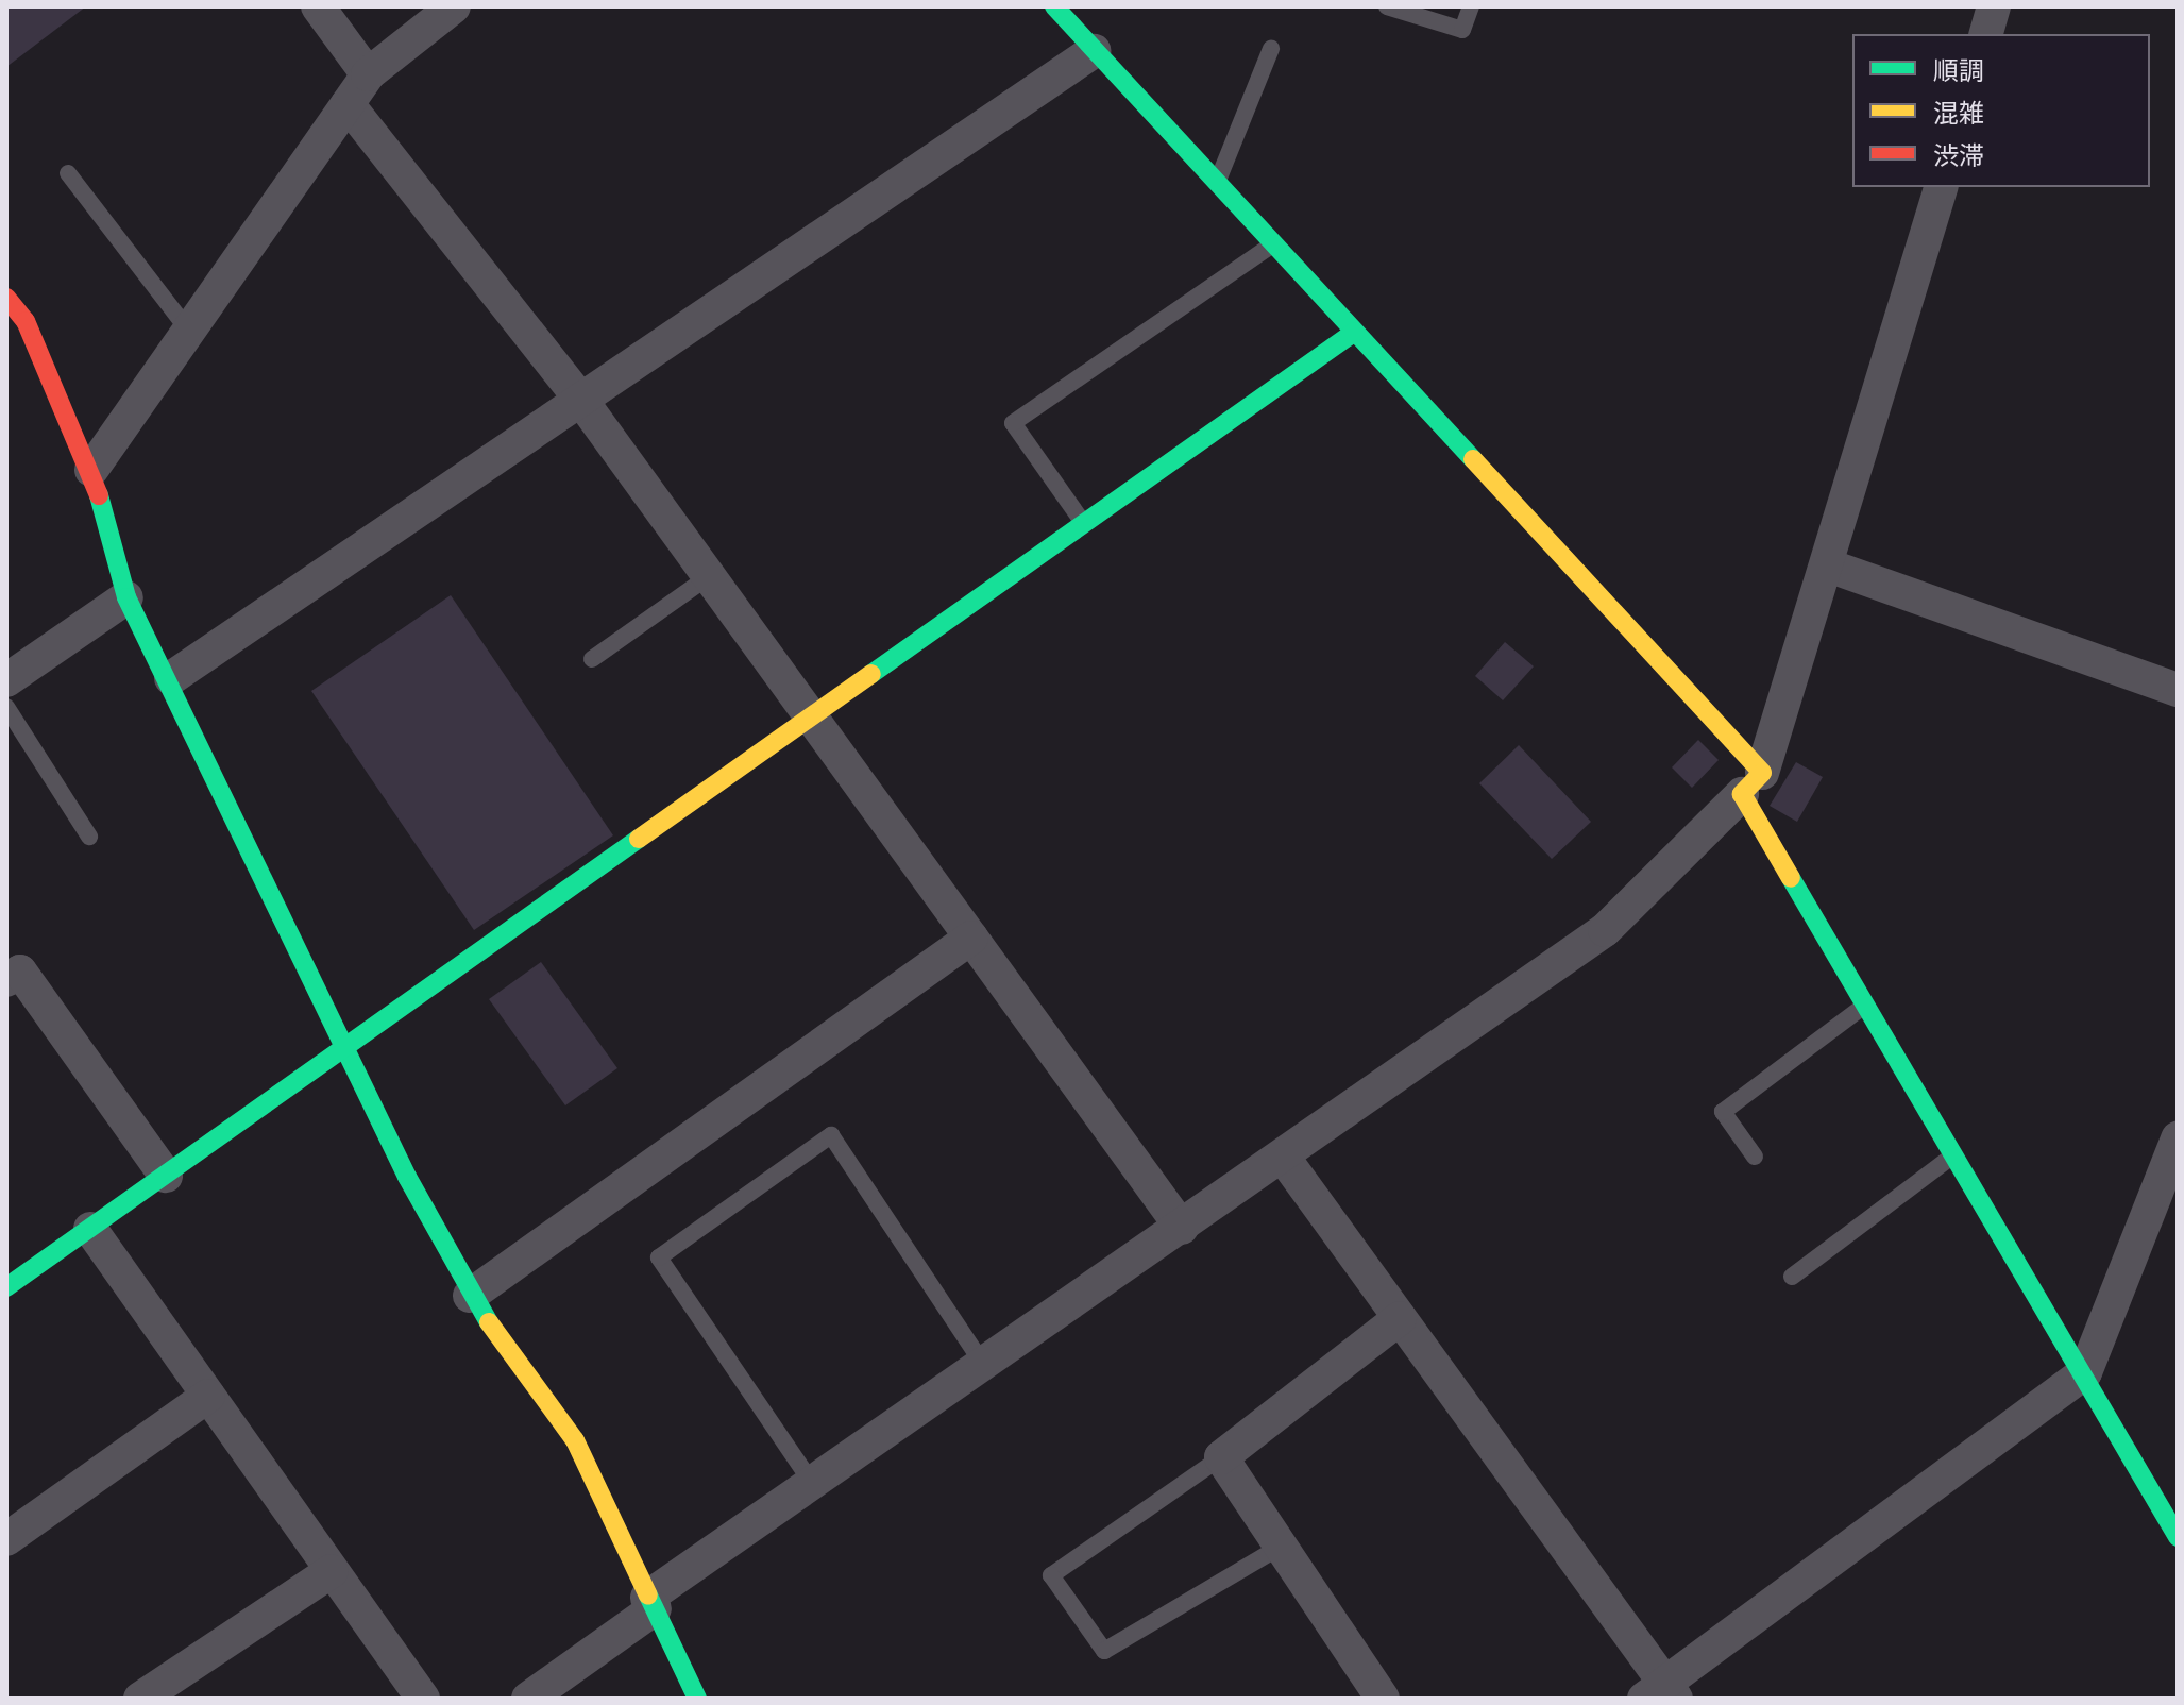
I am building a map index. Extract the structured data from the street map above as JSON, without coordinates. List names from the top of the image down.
{
  "legend": ["順調", "混雑", "渋滞"]
}
